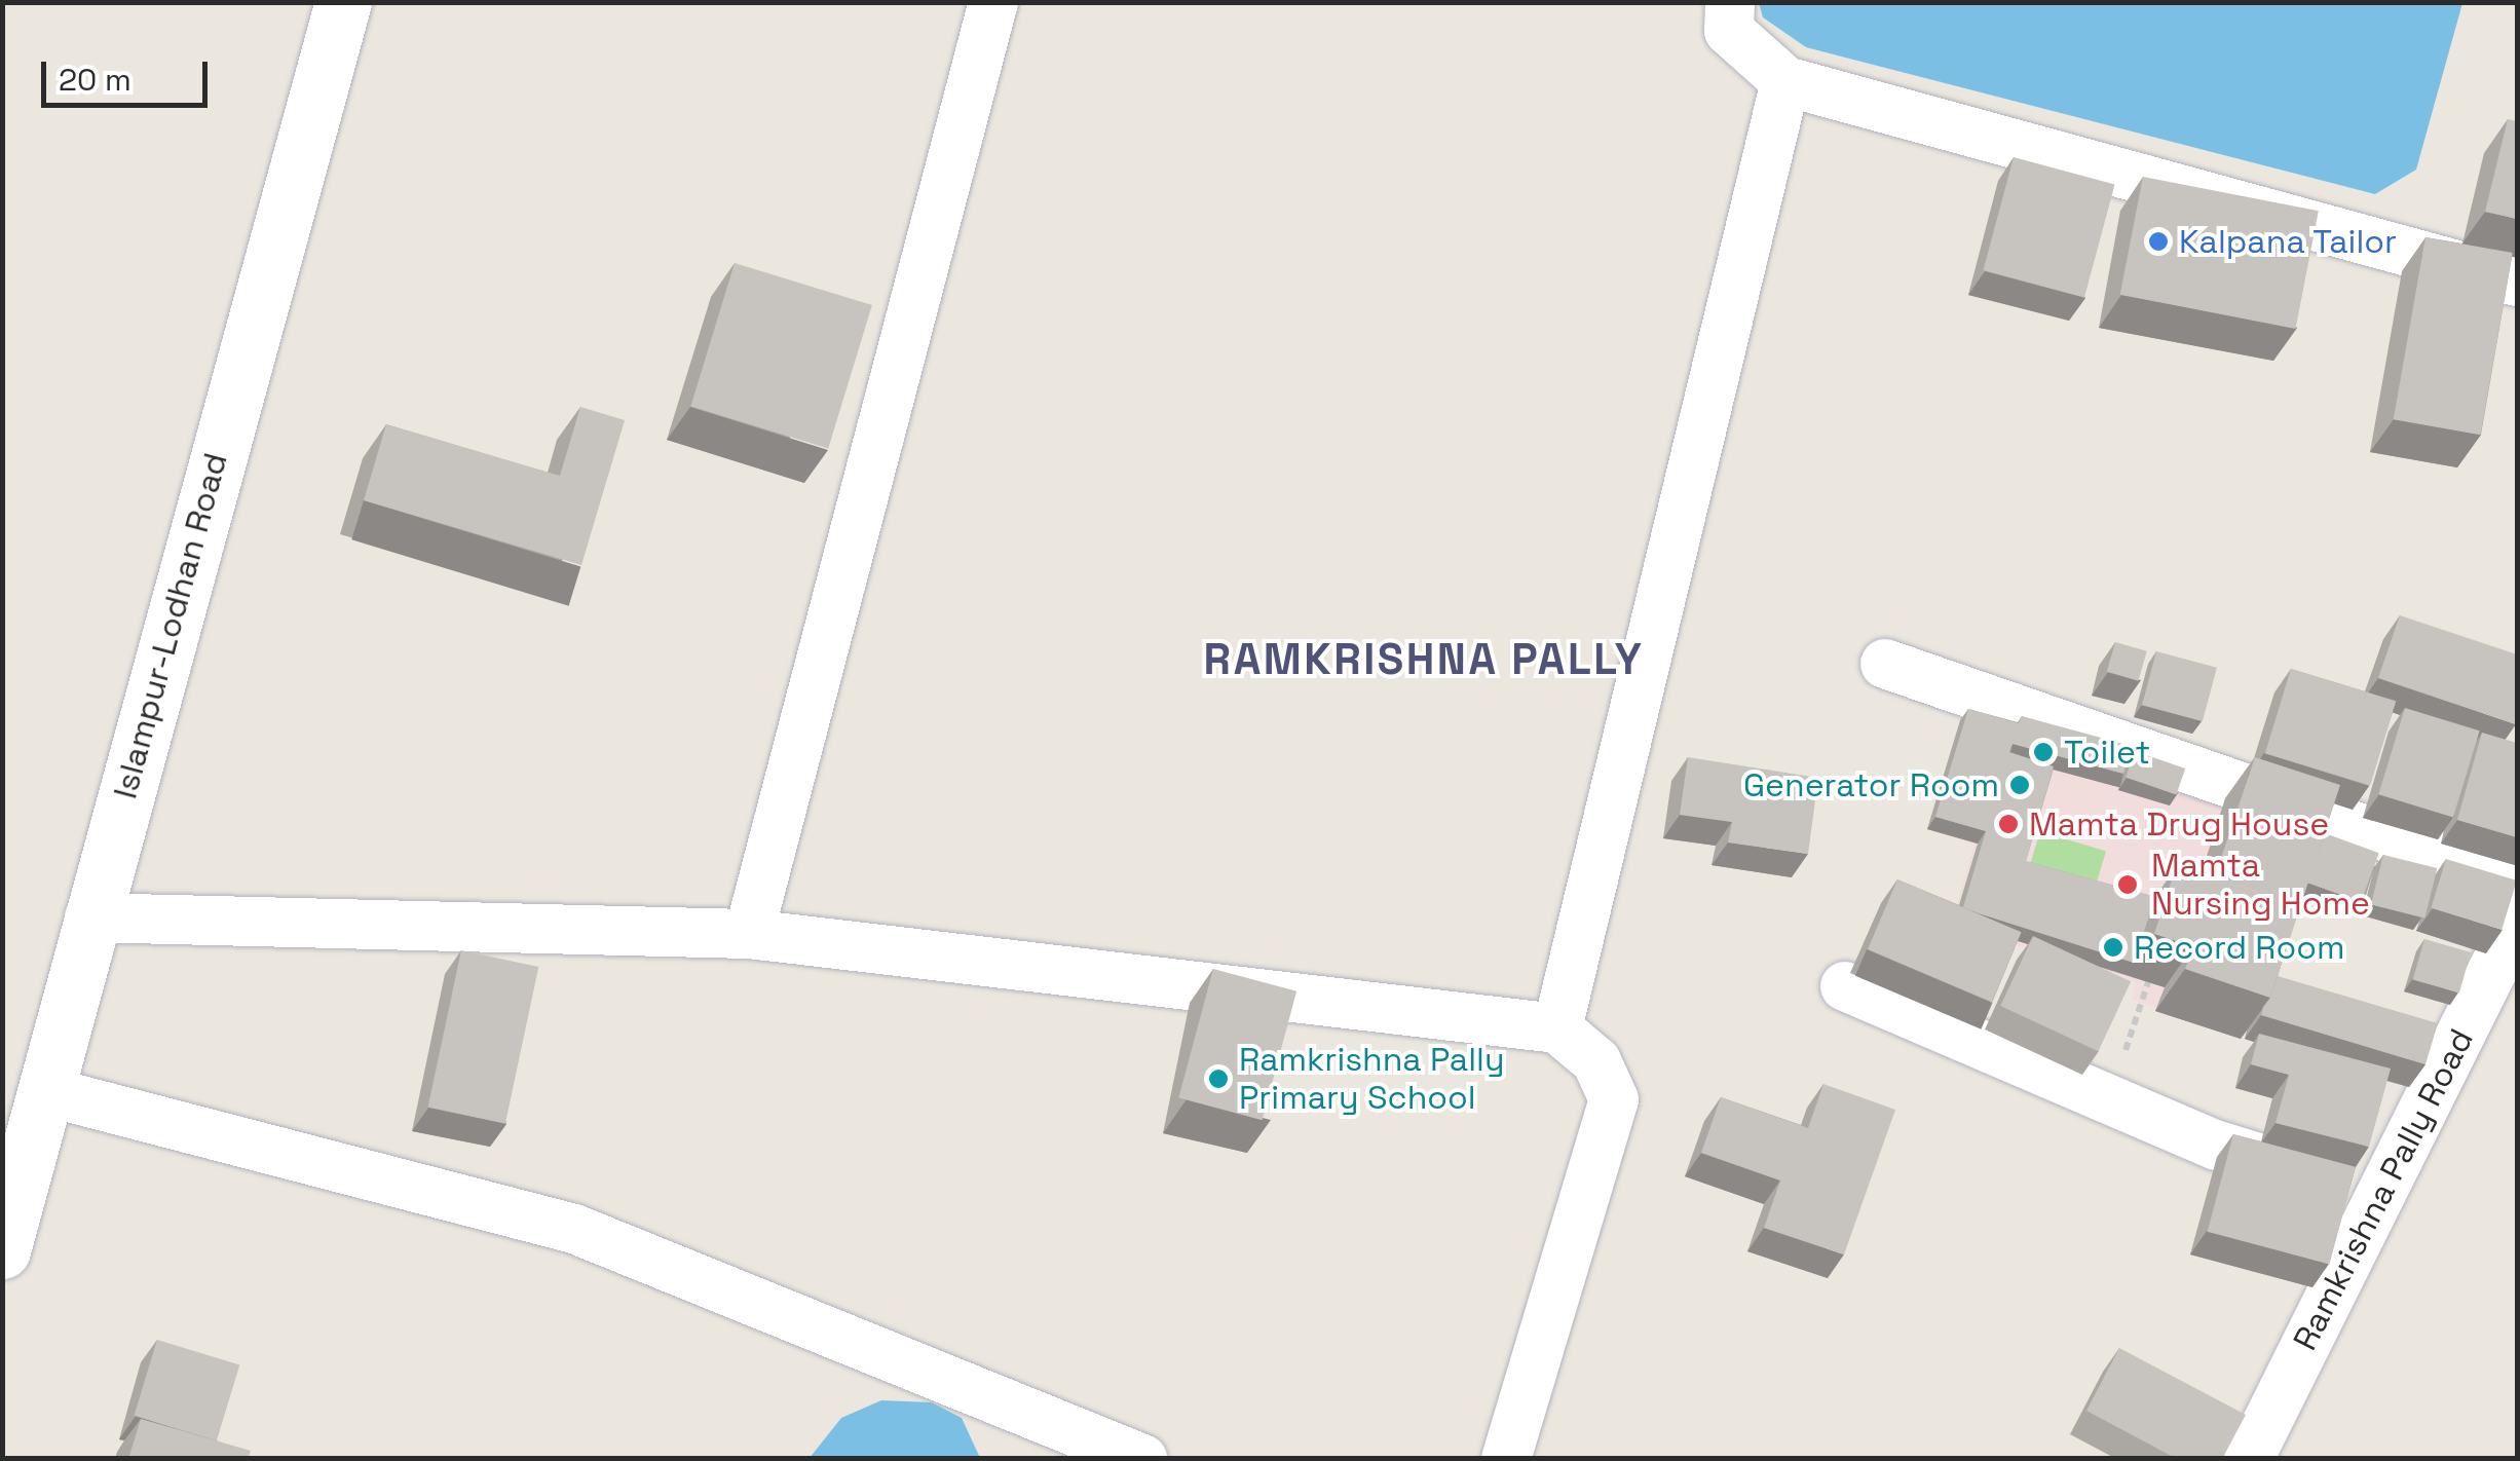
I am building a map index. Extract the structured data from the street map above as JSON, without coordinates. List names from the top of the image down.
{
  "streets": {
    "main road": ["Islampur-Lodhan Road"],
    "street": ["Ramkrishna Pally Road"]
  },
  "districts": ["RAMKRISHNA PALLY"],
  "places": [
    "Kalpana Tailor",
    "Toilet",
    "Generator Room",
    "Mamta Drug House",
    "Mamta Nursing Home",
    "Record Room",
    "Ramkrishna Pally Primary School"
  ],
  "scale_bar": "20 m"
}
